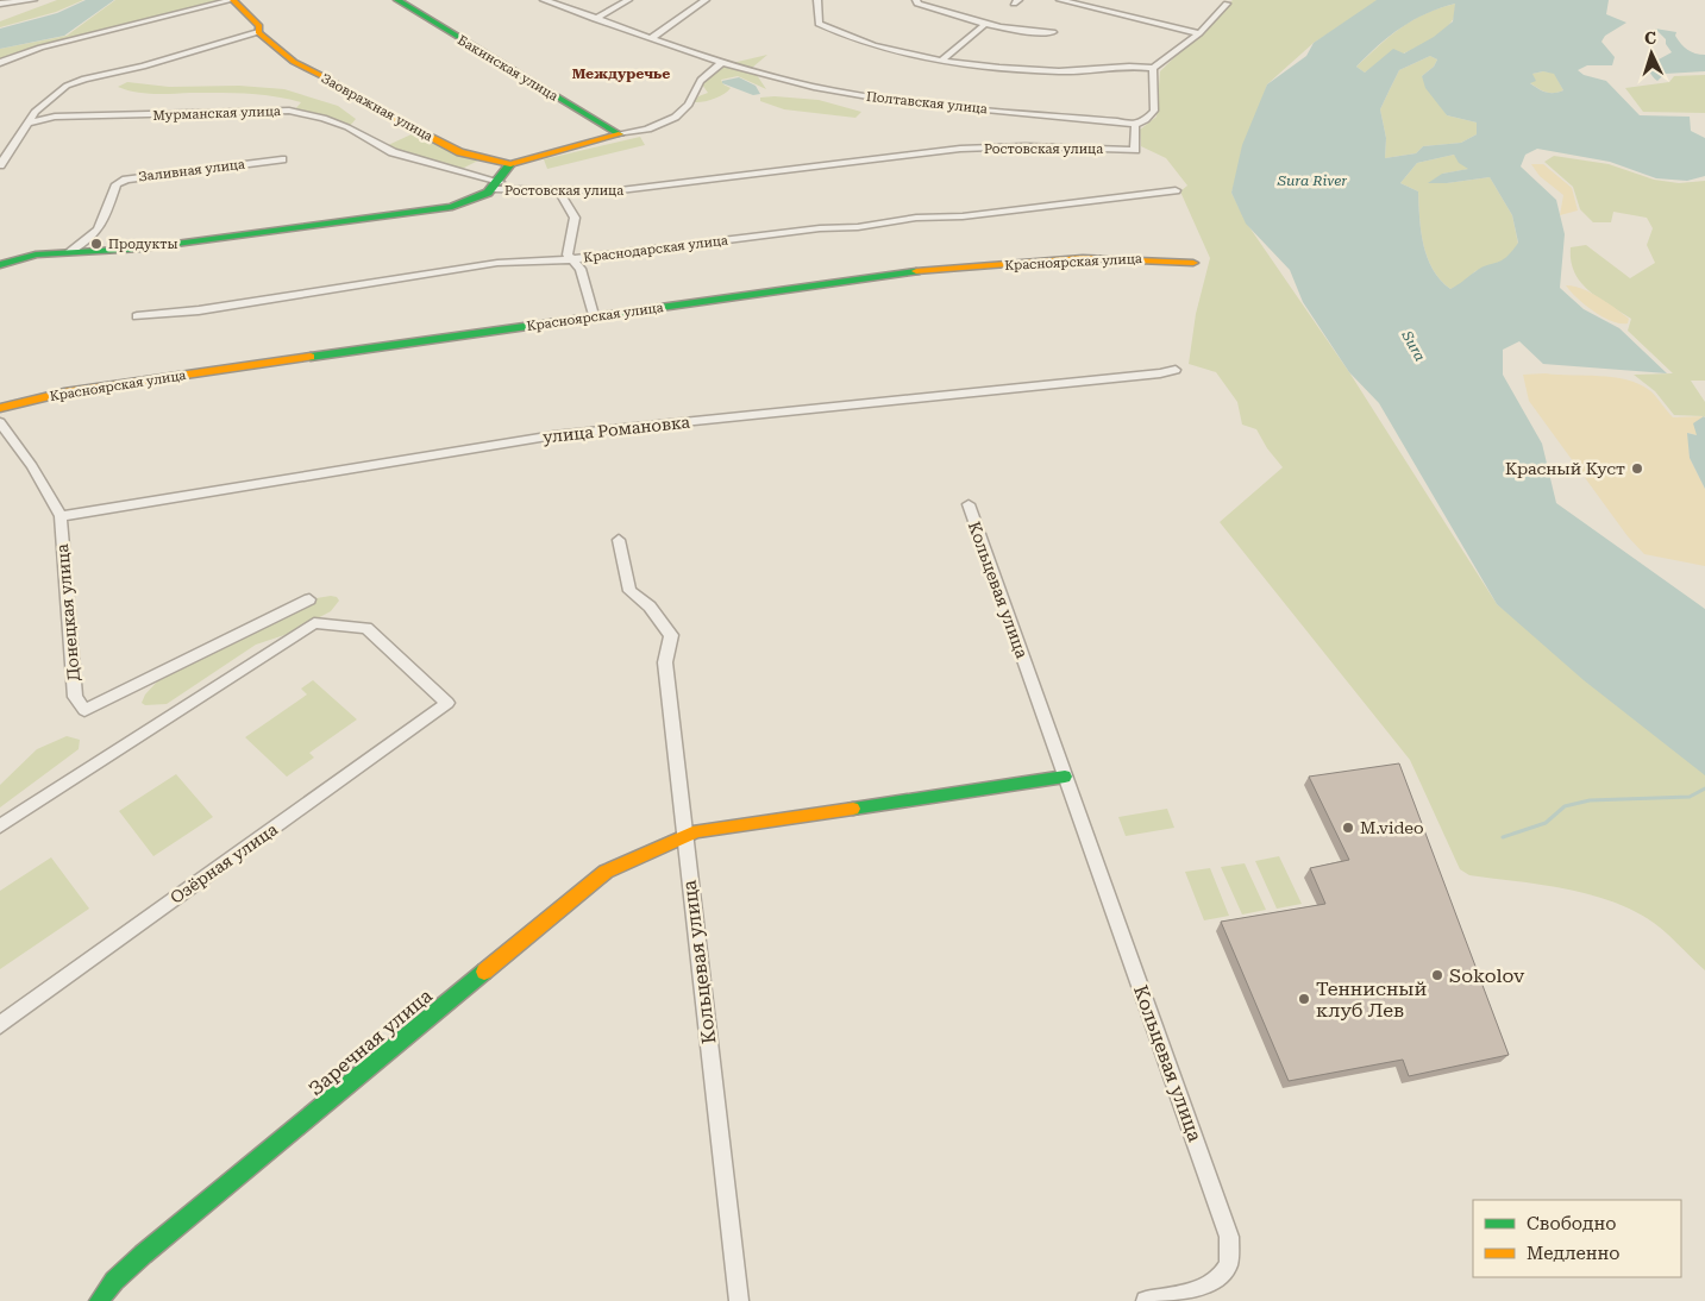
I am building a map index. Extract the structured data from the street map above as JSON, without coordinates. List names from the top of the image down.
{
  "streets": {
    "street": [
      "Бакинская улица",
      "Полтавская улица",
      "Заовражная улица",
      "Мурманская улица",
      "Ростовская улица",
      "Заливная улица",
      "Краснодарская улица",
      "Красноярская улица",
      "улица Романовка",
      "Кольцевая улица",
      "Донецкая улица",
      "Озёрная улица",
      "Заречная улица"
    ]
  },
  "crossings": [
    ["Полтавская улица", "Ростовская улица"],
    ["Мурманская улица", "Ростовская улица"],
    ["Ростовская улица", "Заливная улица"],
    ["улица Романовка", "Донецкая улица"],
    ["Кольцевая улица", "Заречная улица"]
  ],
  "districts": ["Междуречье"],
  "water": ["Sura River", "Sura"],
  "places": [
    "Продукты",
    "Красный Куст",
    "M.video",
    "Sokolov",
    "Теннисный клуб Лев"
  ],
  "legend": ["Свободно", "Медленно"],
  "north": "top"
}
